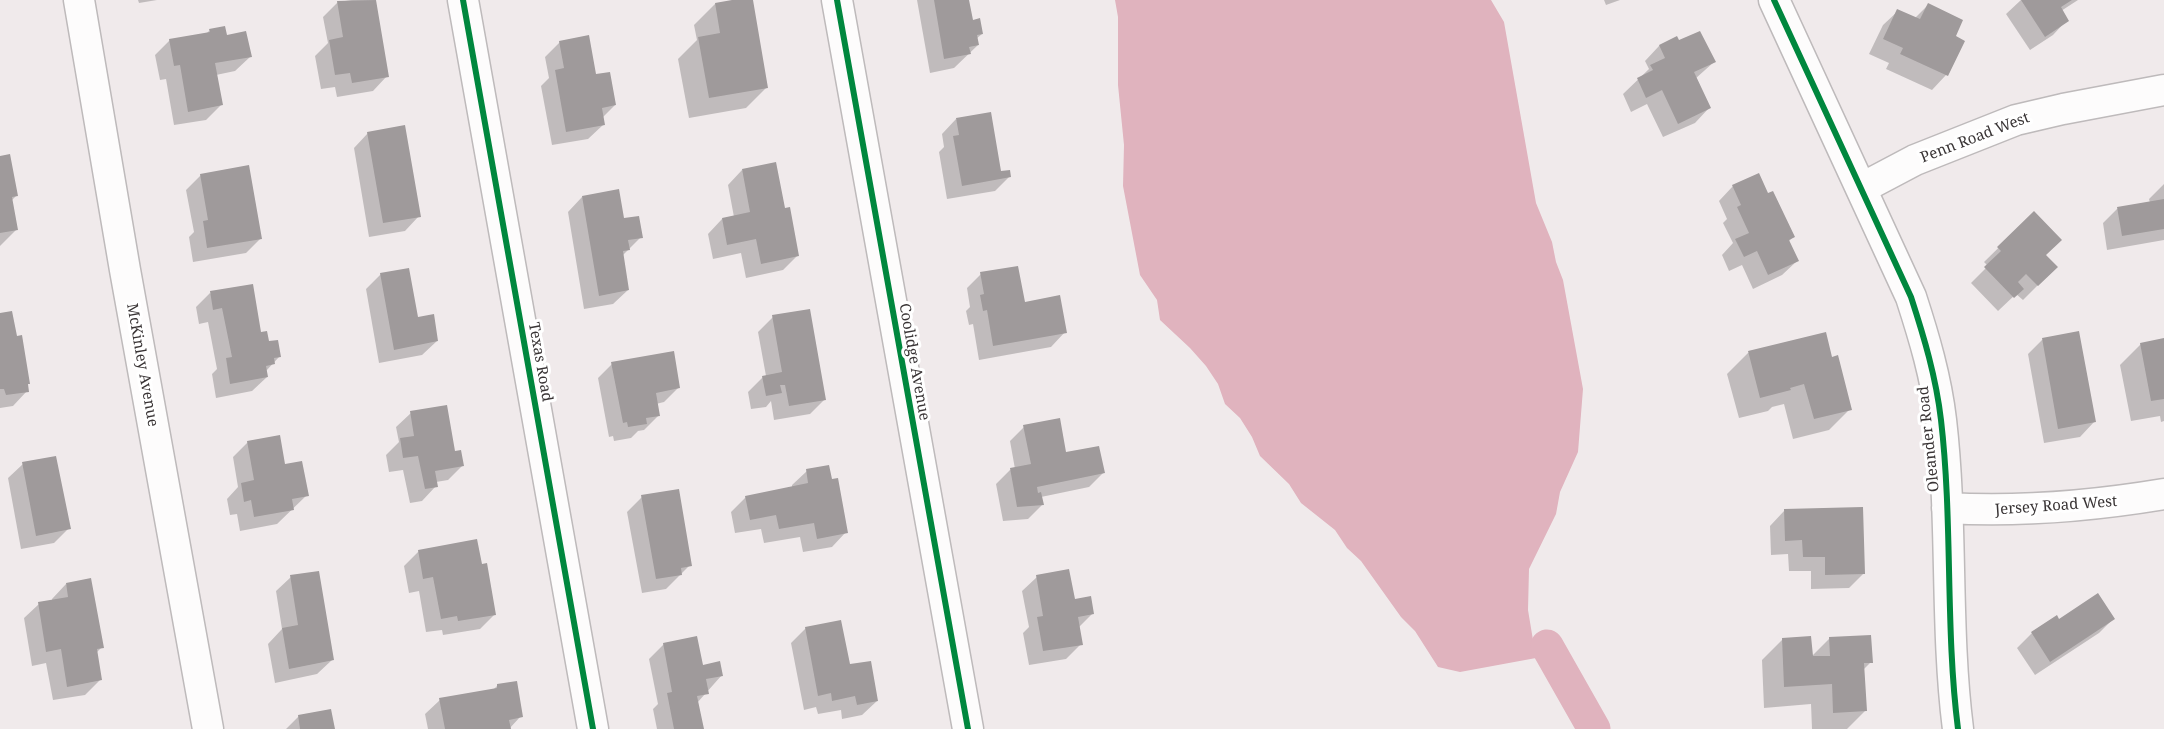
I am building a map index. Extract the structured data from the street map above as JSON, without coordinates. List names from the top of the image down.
{
  "streets": {
    "street": [
      "Penn Road West",
      "Texas Road",
      "Coolidge Avenue",
      "McKinley Avenue",
      "Oleander Road",
      "Jersey Road West"
    ]
  },
  "crossings": [
    ["Penn Road West", "Oleander Road"],
    ["Oleander Road", "Jersey Road West"]
  ]
}
